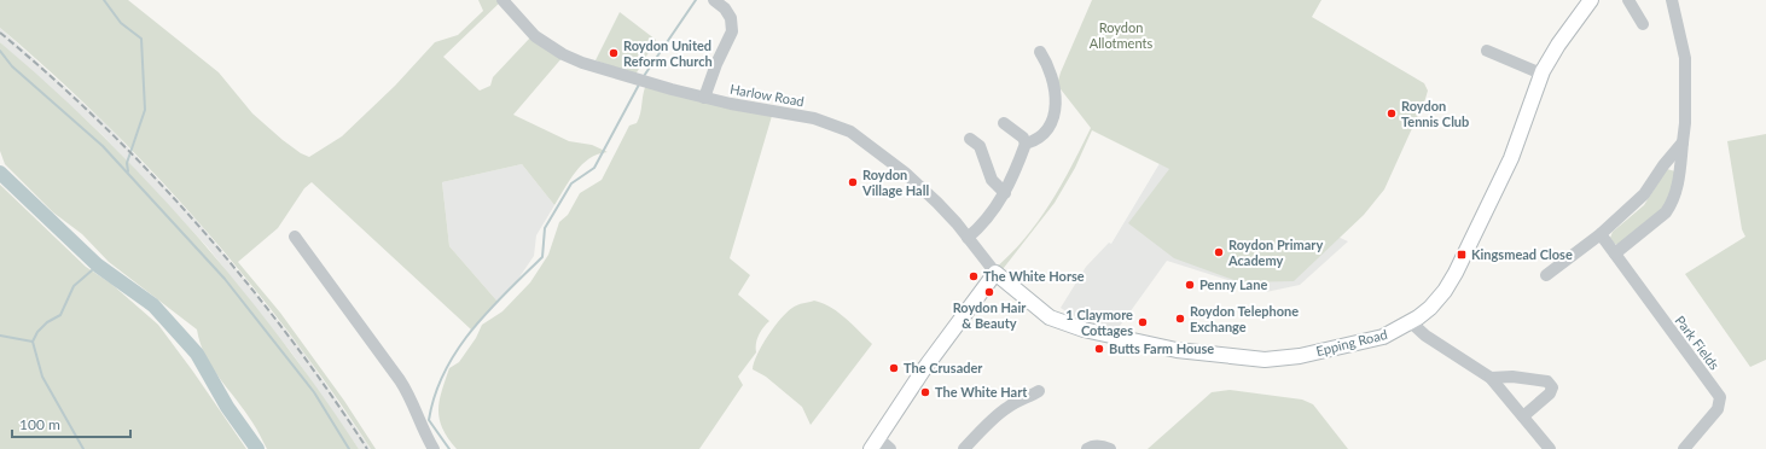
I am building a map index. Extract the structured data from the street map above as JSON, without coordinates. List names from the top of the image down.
{
  "streets": {
    "main road": ["Epping Road"],
    "street": ["Harlow Road", "Park Fields"]
  },
  "crossings": [
    ["Harlow Road", "Epping Road"]
  ],
  "parks": ["Roydon Allotments"],
  "places": {
    "other": [
      "Roydon United Reform Church",
      "Roydon Tennis Club",
      "Roydon Village Hall",
      "Roydon Primary Academy",
      "The White Horse",
      "Penny Lane",
      "Roydon Hair & Beauty",
      "Roydon Telephone Exchange",
      "1 Claymore Cottages",
      "Butts Farm House",
      "The Crusader",
      "The White Hart"
    ],
    "transit": ["Kingsmead Close"]
  },
  "scale_bar": "100 m"
}
